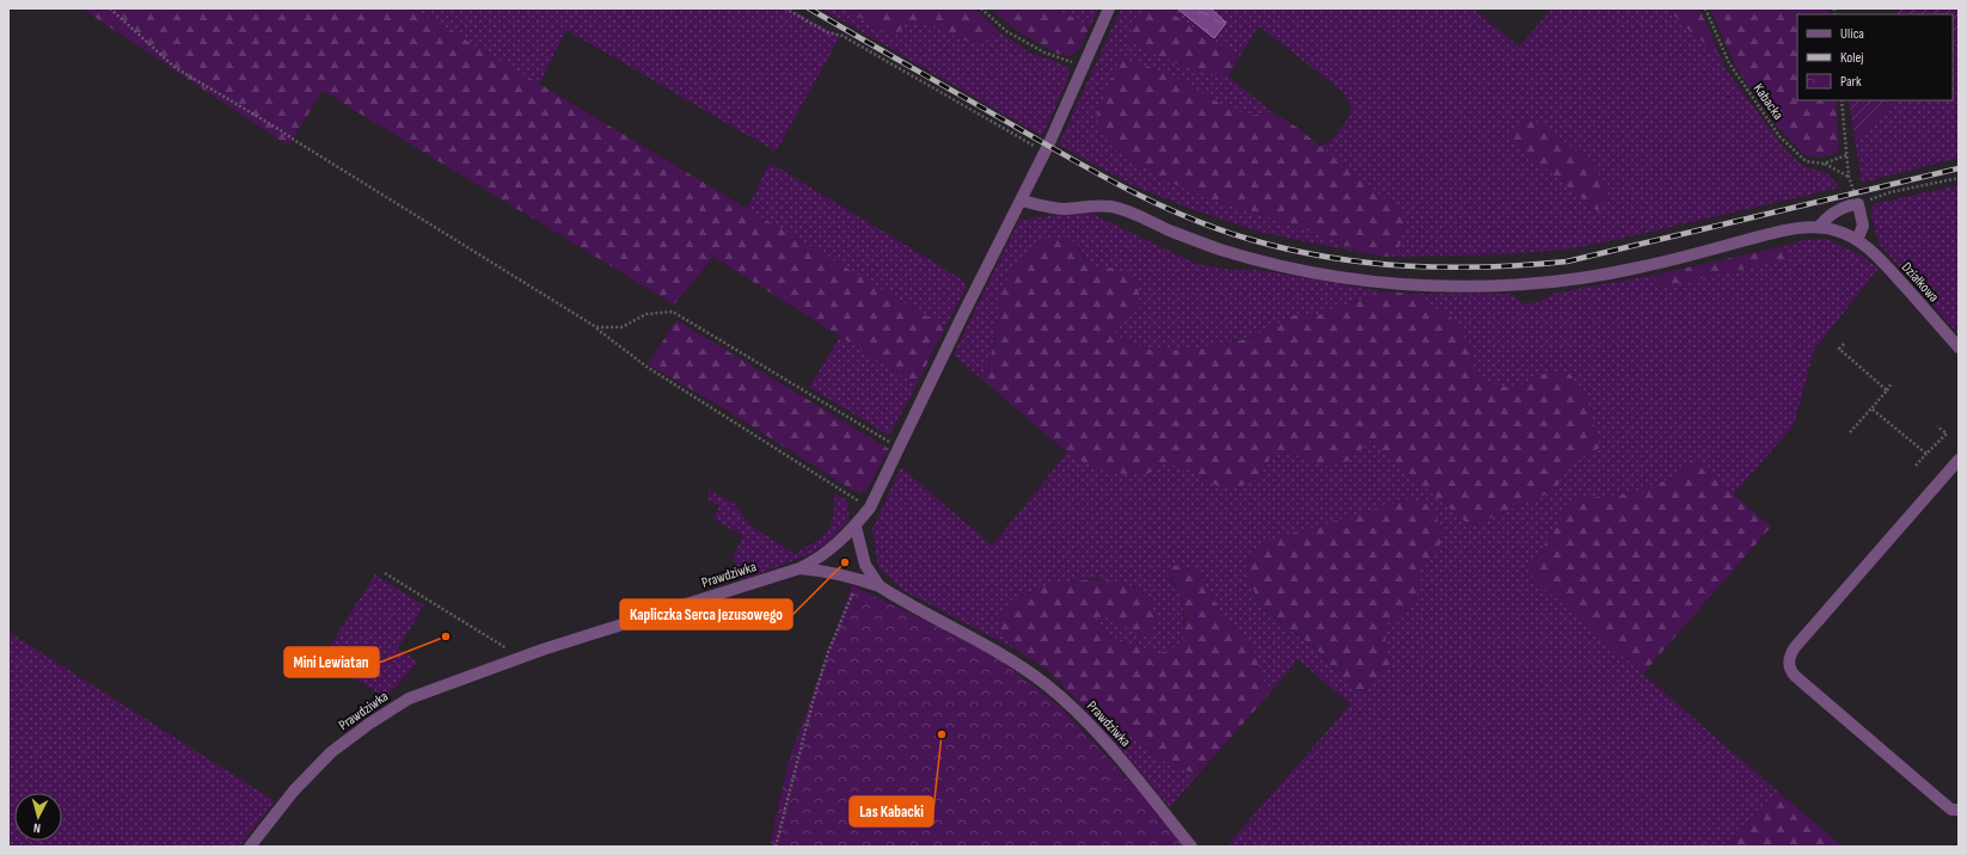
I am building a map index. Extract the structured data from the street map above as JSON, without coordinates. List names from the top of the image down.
{
  "streets": {
    "street": ["Działkowa", "Prawdziwka"],
    "path": ["Kabacka"]
  },
  "places": ["Kapliczka Serca Jezusowego", "Mini Lewiatan", "Las Kabacki"],
  "legend": ["Ulica", "Kolej", "Park"],
  "north": "bottom"
}
